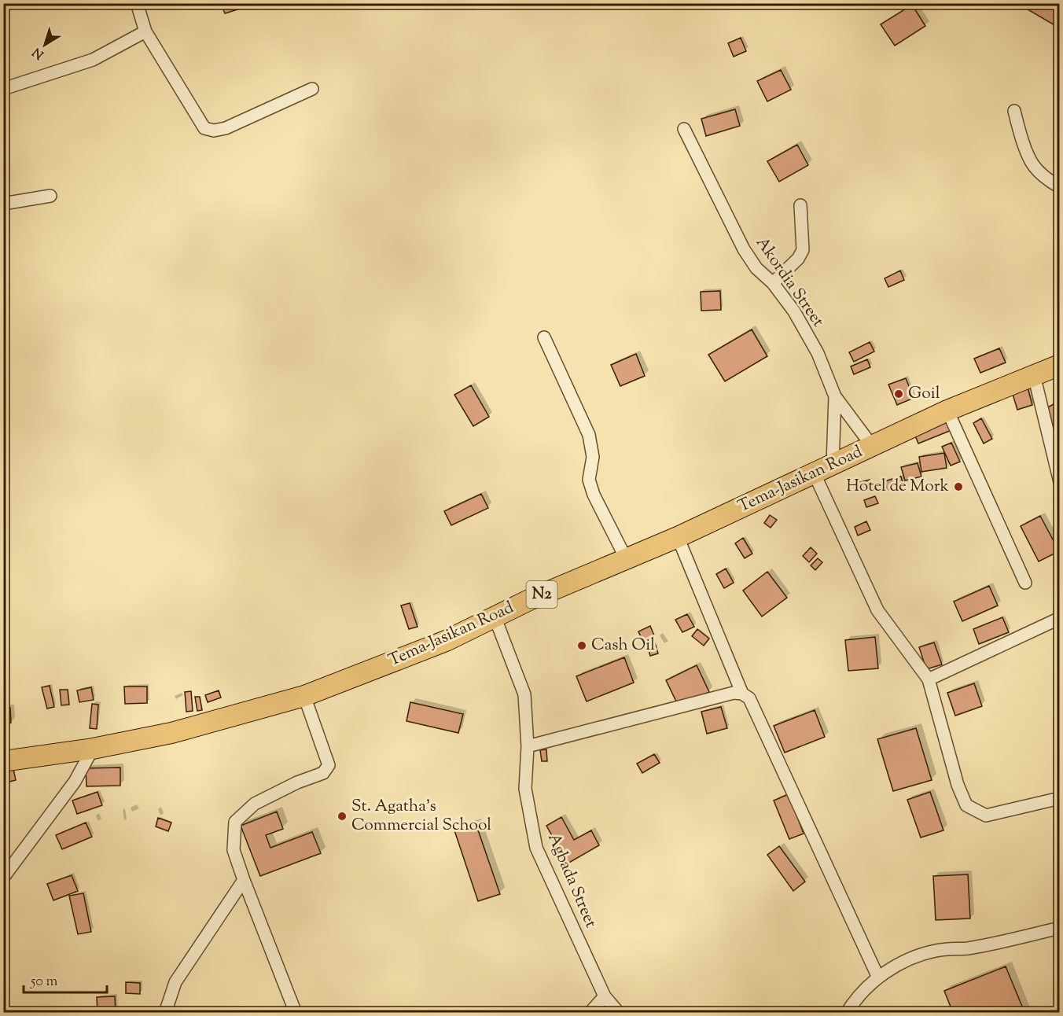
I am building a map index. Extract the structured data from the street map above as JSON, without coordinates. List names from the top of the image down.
{
  "streets": {
    "highway": ["Tema-Jasikan Road", "N2"],
    "street": ["Akordia Street", "Agbada Street"]
  },
  "crossings": [
    ["Akordia Street", "Tema-Jasikan Road"],
    ["Tema-Jasikan Road", "Agbada Street"]
  ],
  "places": [
    "Goil",
    "Hotel de Mork",
    "Cash Oil",
    "St. Agatha's Commercial School"
  ],
  "scale_bar": "50 m",
  "north": "bottom left"
}
